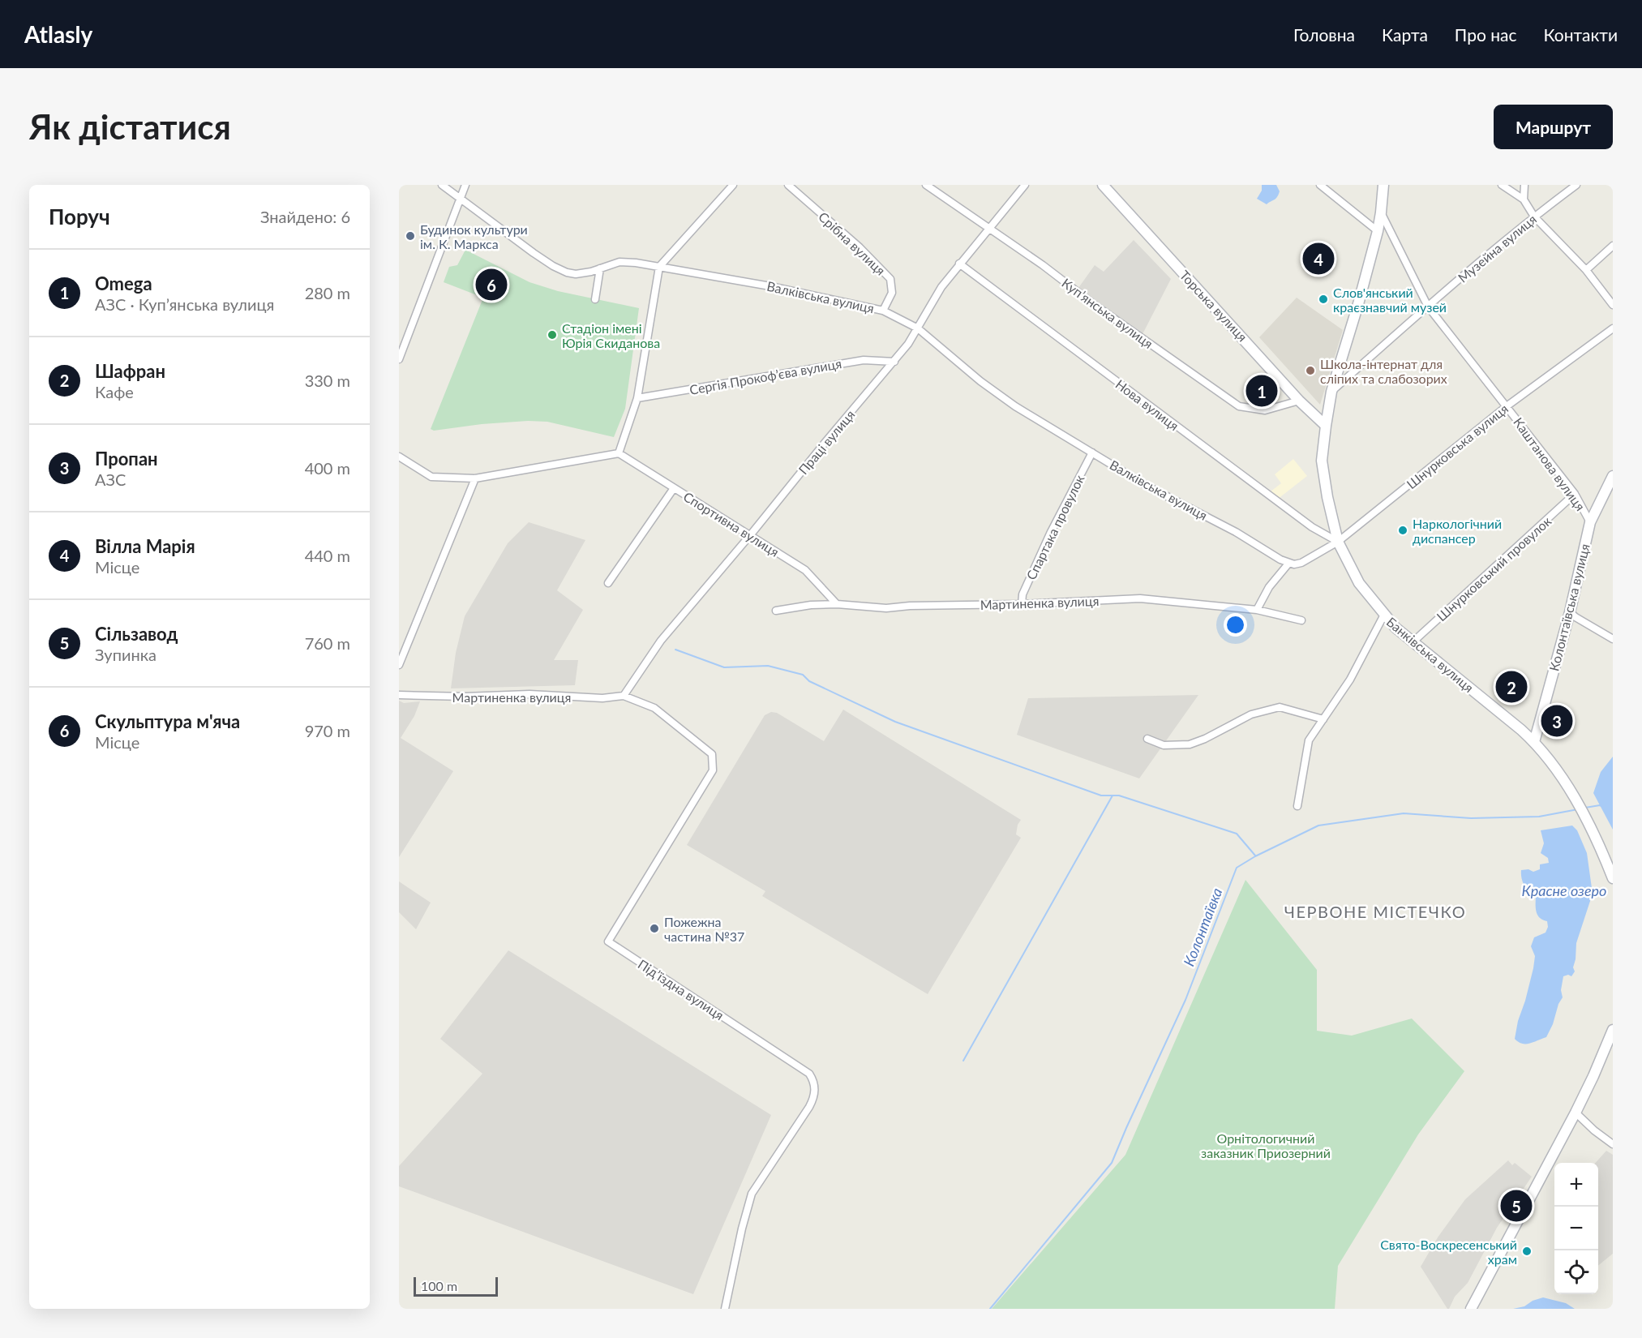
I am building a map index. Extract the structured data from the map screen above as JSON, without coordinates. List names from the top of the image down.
{
  "streets": {
    "main road": ["Торська вулиця", "Колонтаївська вулиця", "Банківська вулиця"],
    "street": [
      "Срібна вулиця",
      "Музейна вулиця",
      "Валківська вулиця",
      "Куп’янська вулиця",
      "Сергія Прокоф’єва вулиця",
      "Нова вулиця",
      "Праці вулиця",
      "Шнурковська вулиця",
      "Каштанова вулиця",
      "Спортивна вулиця",
      "Спартака провулок",
      "Шнурковський провулок",
      "Мартиненка вулиця",
      "Під’їздна вулиця"
    ]
  },
  "crossings": [
    ["Срібна вулиця", "Валківська вулиця"],
    ["Музейна вулиця", "Каштанова вулиця"],
    ["Музейна вулиця", "Банківська вулиця"],
    ["Валківська вулиця", "Праці вулиця"],
    ["Валківська вулиця", "Шнурковська вулиця"],
    ["Валківська вулиця", "Спартака провулок"],
    ["Торська вулиця", "Куп’янська вулиця"],
    ["Торська вулиця", "Банківська вулиця"],
    ["Куп’янська вулиця", "Праці вулиця"],
    ["Сергія Прокоф’єва вулиця", "Праці вулиця"],
    ["Нова вулиця", "Праці вулиця"],
    ["Нова вулиця", "Шнурковська вулиця"],
    ["Нова вулиця", "Банківська вулиця"],
    ["Праці вулиця", "Спортивна вулиця"],
    ["Праці вулиця", "Мартиненка вулиця"],
    ["Праці вулиця", "Під’їздна вулиця"],
    ["Шнурковська вулиця", "Каштанова вулиця"],
    ["Шнурковська вулиця", "Банківська вулиця"],
    ["Каштанова вулиця", "Шнурковський провулок"],
    ["Каштанова вулиця", "Колонтаївська вулиця"],
    ["Каштанова вулиця", "Банківська вулиця"],
    ["Спортивна вулиця", "Мартиненка вулиця"],
    ["Спартака провулок", "Мартиненка вулиця"],
    ["Шнурковський провулок", "Банківська вулиця"],
    ["Мартиненка вулиця", "Під’їздна вулиця"],
    ["Колонтаївська вулиця", "Банківська вулиця"]
  ],
  "districts": ["ЧЕРВОНЕ МІСТЕЧКО"],
  "water": ["Красне озеро", "Колонтаївка"],
  "parks": ["Орнiтологичний заказник Приозерний"],
  "places": [
    "Будинок культури ім. К. Маркса",
    "Слов'янський краєзнавчий музей",
    "Стадiон імені Юрія Скиданова",
    "Школа-інтернат для сліпих та слабозорих",
    "Наркологічний диспансер",
    "Пожежна частина №37",
    "Свято-Воскресенський храм"
  ],
  "scale_bar": "100 m",
  "page": {
    "header": "Atlasly",
    "nav": [
      "Головна",
      "Карта",
      "Про нас",
      "Контакти"
    ],
    "buttons": "Маршрут",
    "title": "Як дістатися",
    "heading": ["Поруч", "Знайдено: 6"],
    "pins": [
      "4",
      "6",
      "1",
      "2",
      "3",
      "5"
    ],
    "list": [
      {
        "mark": "1",
        "name": "Omega",
        "note": "АЗС · Куп’янська вулиця",
        "value": "280 m"
      },
      {
        "mark": "2",
        "name": "Шафран",
        "note": "Кафе",
        "value": "330 m"
      },
      {
        "mark": "3",
        "name": "Пропан",
        "note": "АЗС",
        "value": "400 m"
      },
      {
        "mark": "4",
        "name": "Вілла Марія",
        "note": "Місце",
        "value": "440 m"
      },
      {
        "mark": "5",
        "name": "Сільзавод",
        "note": "Зупинка",
        "value": "760 m"
      },
      {
        "mark": "6",
        "name": "Скульптура м'яча",
        "note": "Місце",
        "value": "970 m"
      }
    ],
    "map_buttons": ["+", "−"],
    "scale": "100 m"
  }
}
